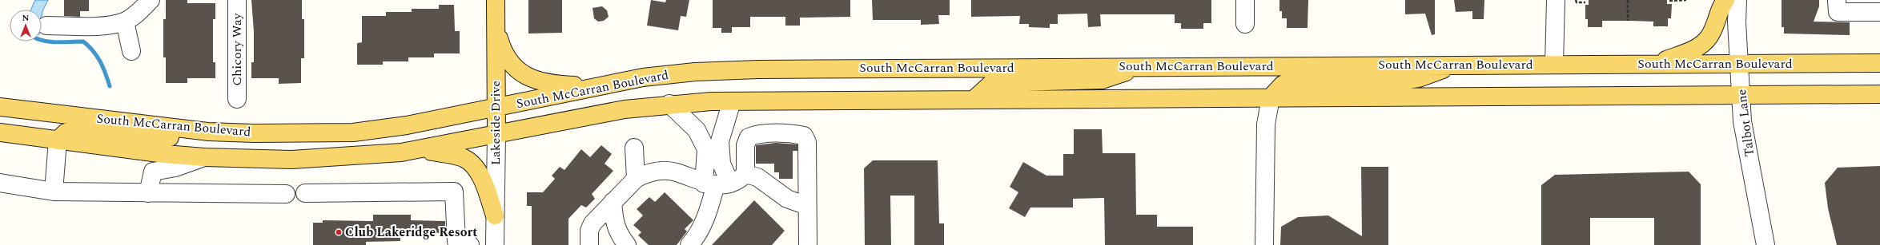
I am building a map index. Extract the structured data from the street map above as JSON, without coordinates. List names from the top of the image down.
{
  "streets": {
    "main road": ["South McCarran Boulevard", "Lakeside Drive"],
    "street": ["Chicory Way", "Talbot Lane"]
  },
  "crossings": [
    ["South McCarran Boulevard", "Lakeside Drive"],
    ["South McCarran Boulevard", "Talbot Lane"]
  ],
  "places": ["Club Lakeridge Resort"],
  "north": "top"
}
